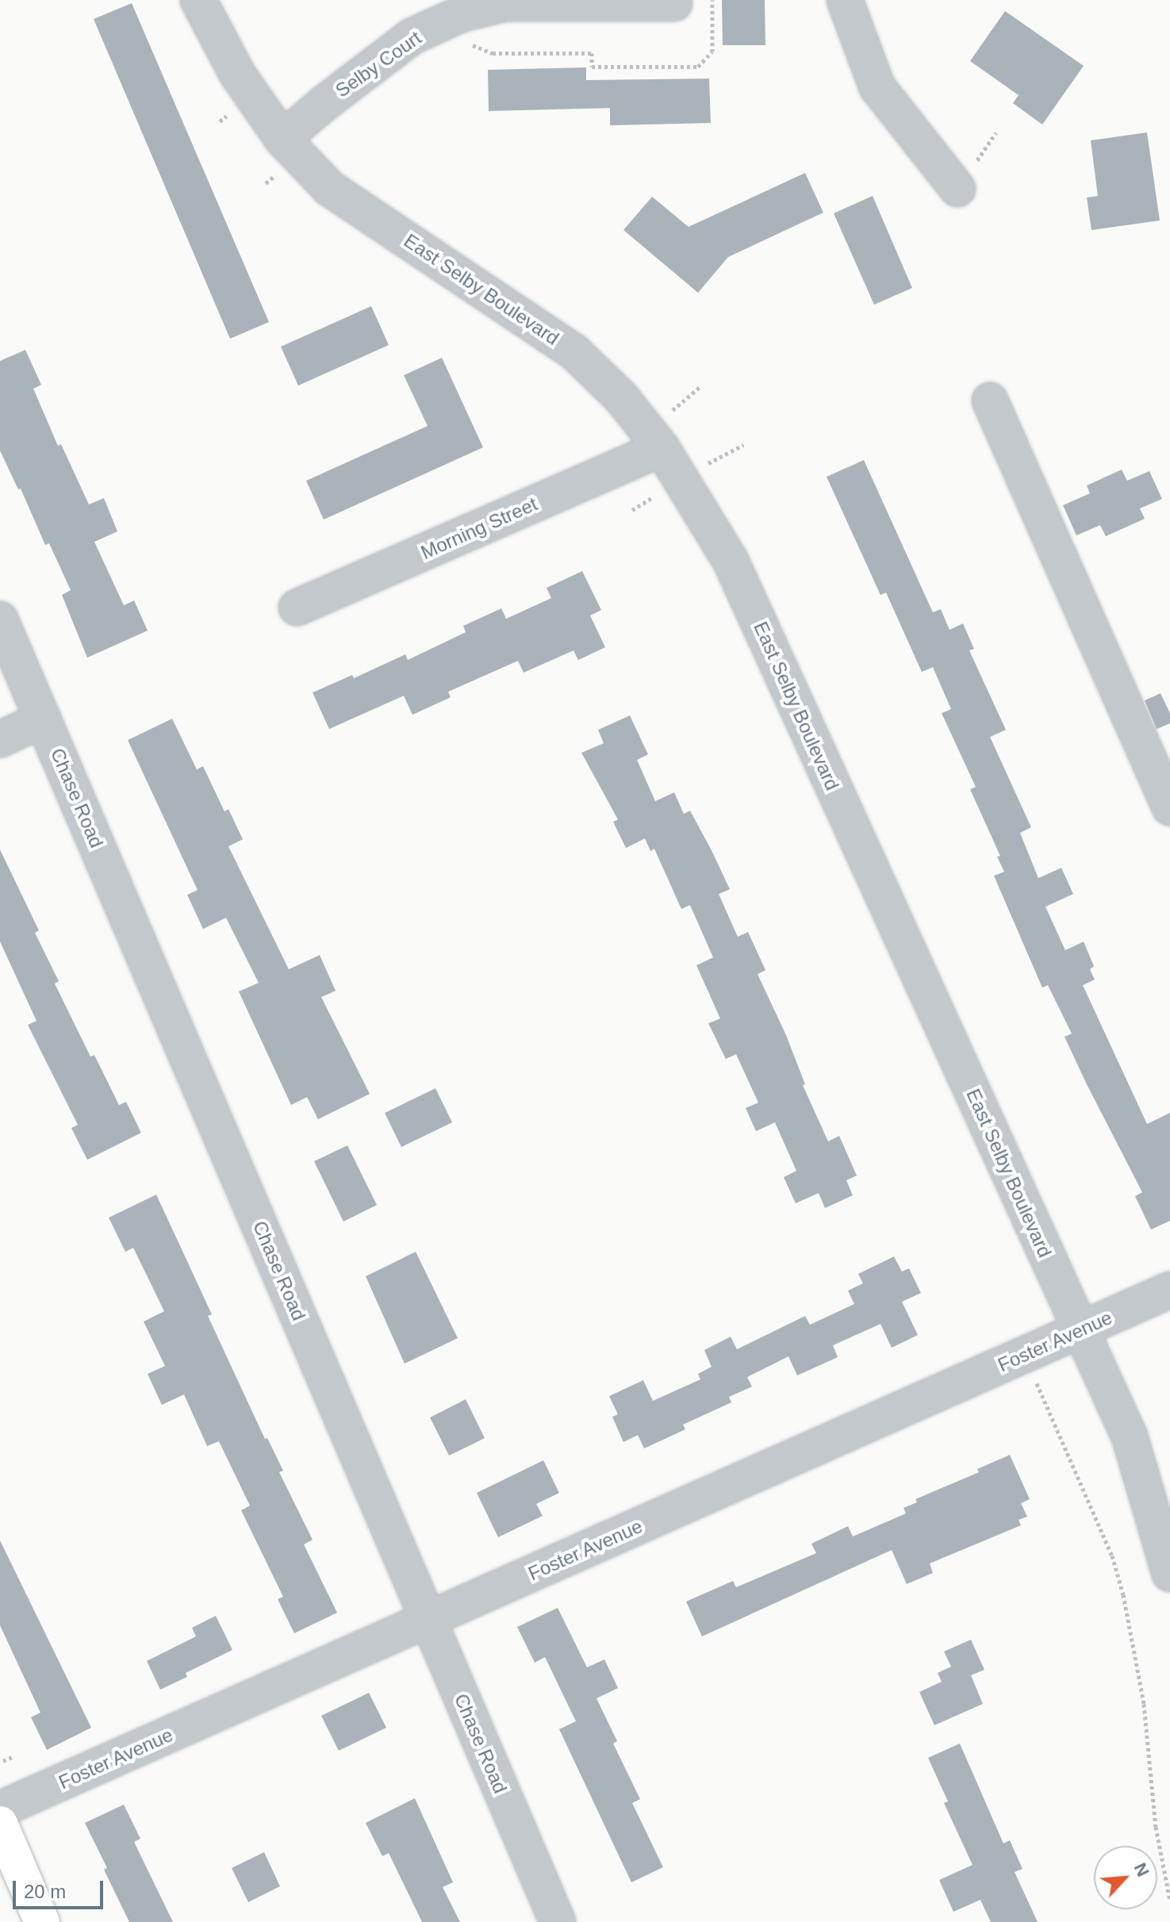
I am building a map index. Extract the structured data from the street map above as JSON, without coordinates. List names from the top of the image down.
{
  "streets": {
    "street": [
      "Selby Court",
      "East Selby Boulevard",
      "Morning Street",
      "Chase Road",
      "Foster Avenue"
    ]
  },
  "crossings": [
    ["Selby Court", "East Selby Boulevard"],
    ["East Selby Boulevard", "Morning Street"],
    ["East Selby Boulevard", "Foster Avenue"],
    ["Chase Road", "Foster Avenue"]
  ],
  "scale_bar": "20 m",
  "north": "top right"
}
